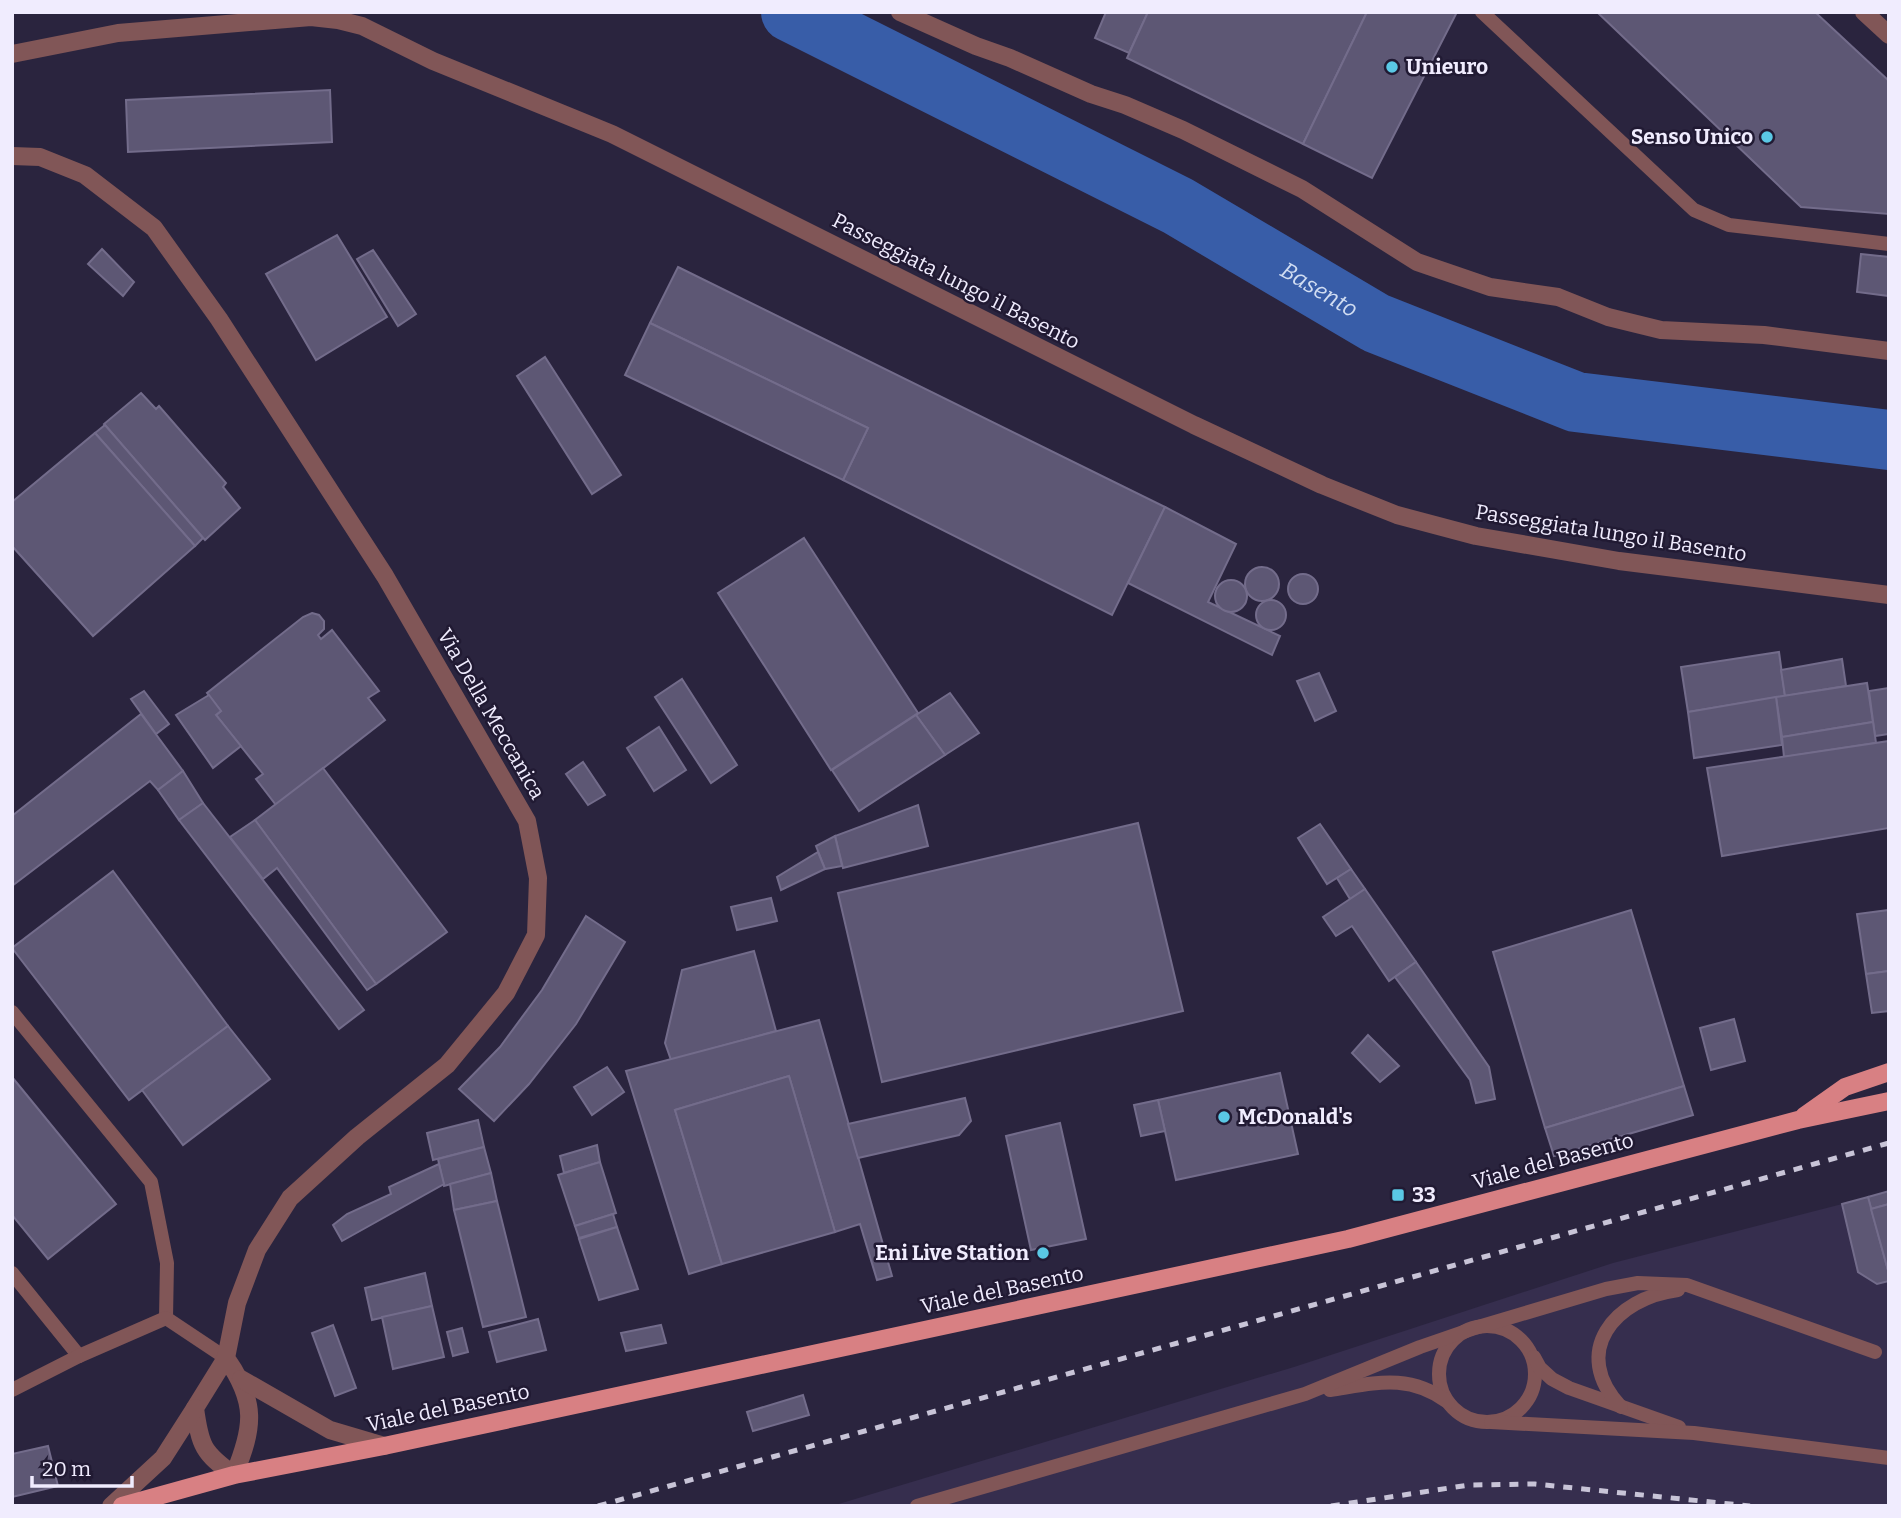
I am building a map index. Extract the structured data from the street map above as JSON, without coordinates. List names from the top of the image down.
{
  "streets": {
    "main road": ["Viale del Basento"],
    "street": ["Passeggiata lungo il Basento", "Via Della Meccanica"]
  },
  "water": ["Basento"],
  "places": {
    "other": [
      "Unieuro",
      "Senso Unico",
      "McDonald's",
      "Eni Live Station"
    ],
    "transit": ["33"]
  },
  "scale_bar": "20 m"
}
